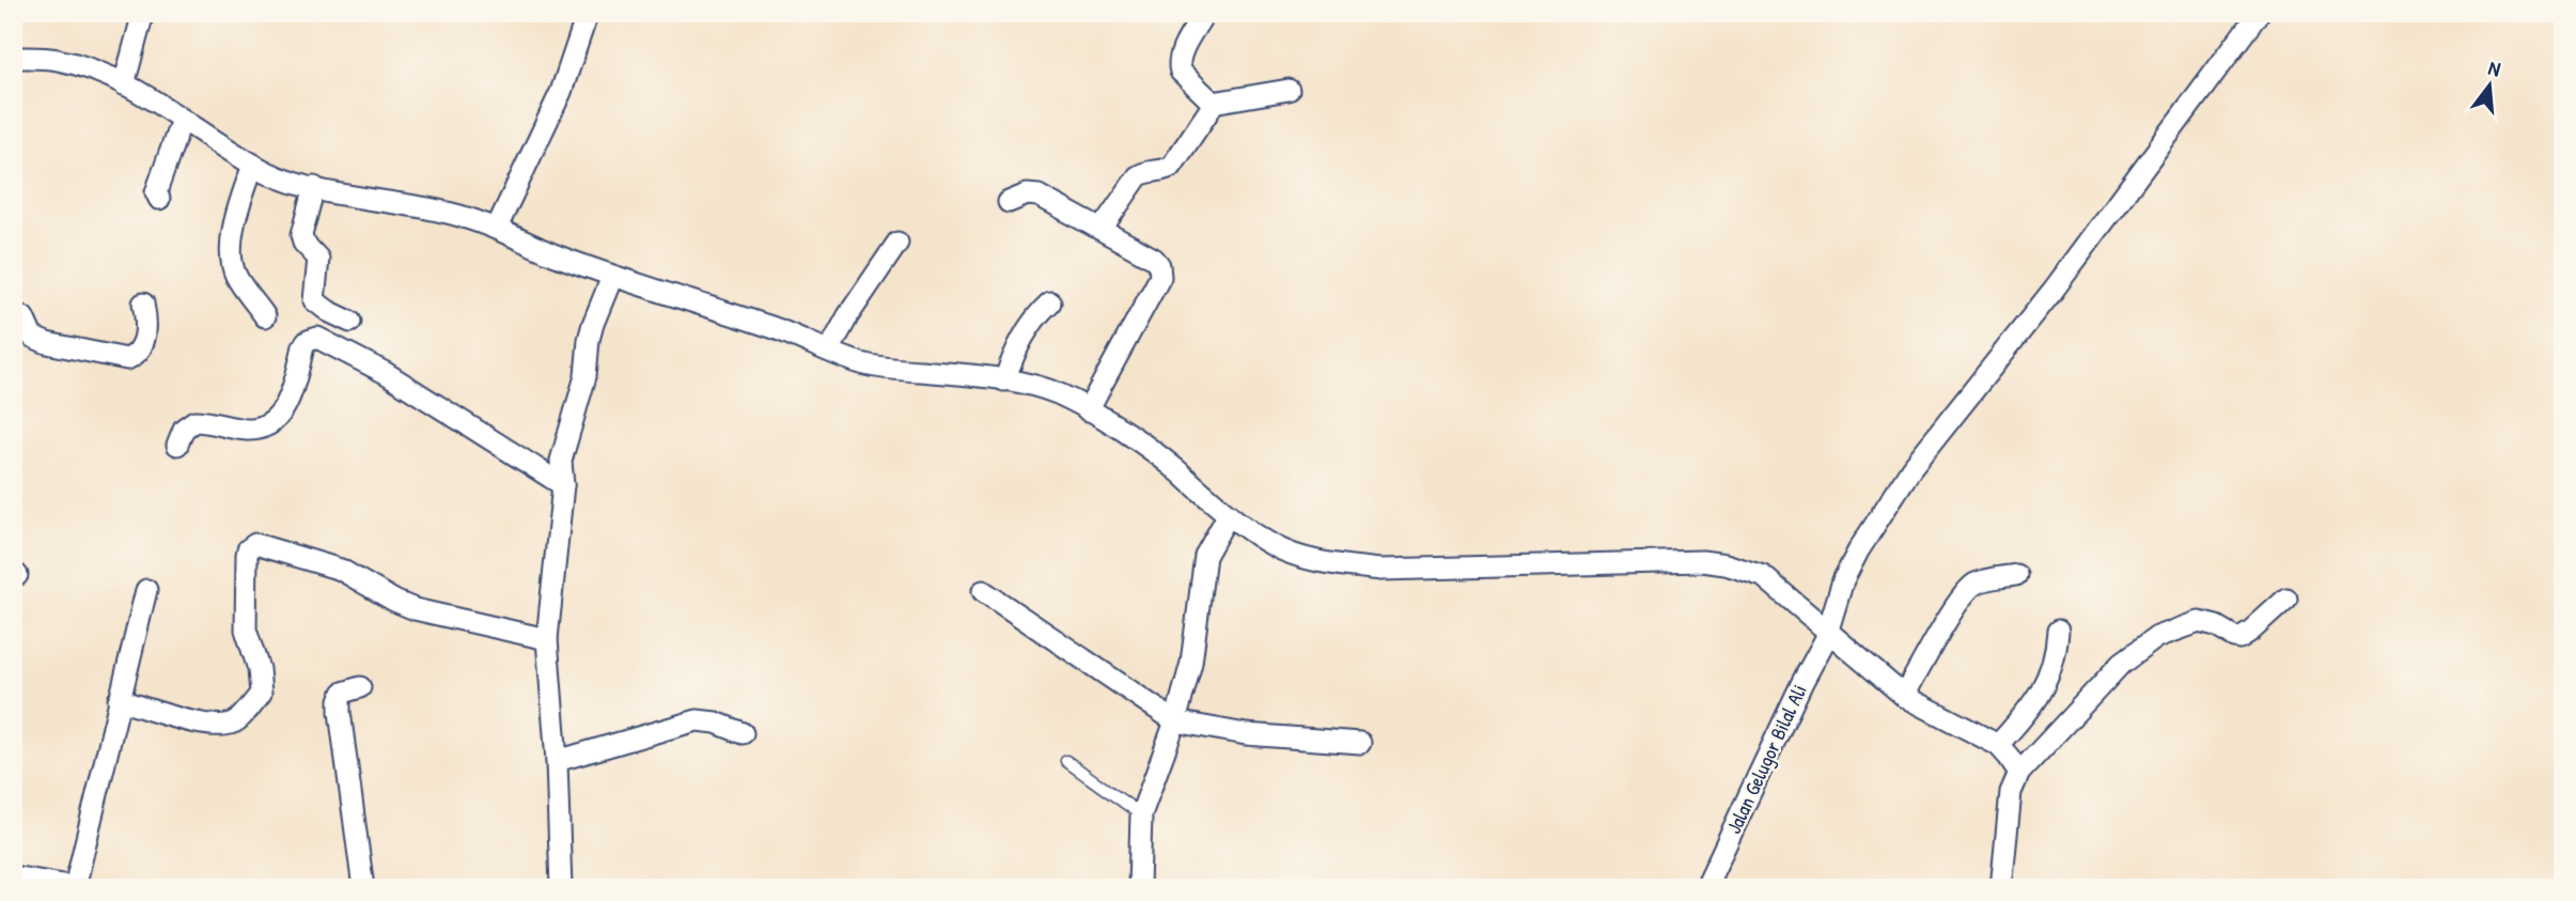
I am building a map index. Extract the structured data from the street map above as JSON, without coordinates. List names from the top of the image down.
{
  "streets": {
    "street": ["Jalan Gelugor Bilal Ali"]
  },
  "north": "top"
}
